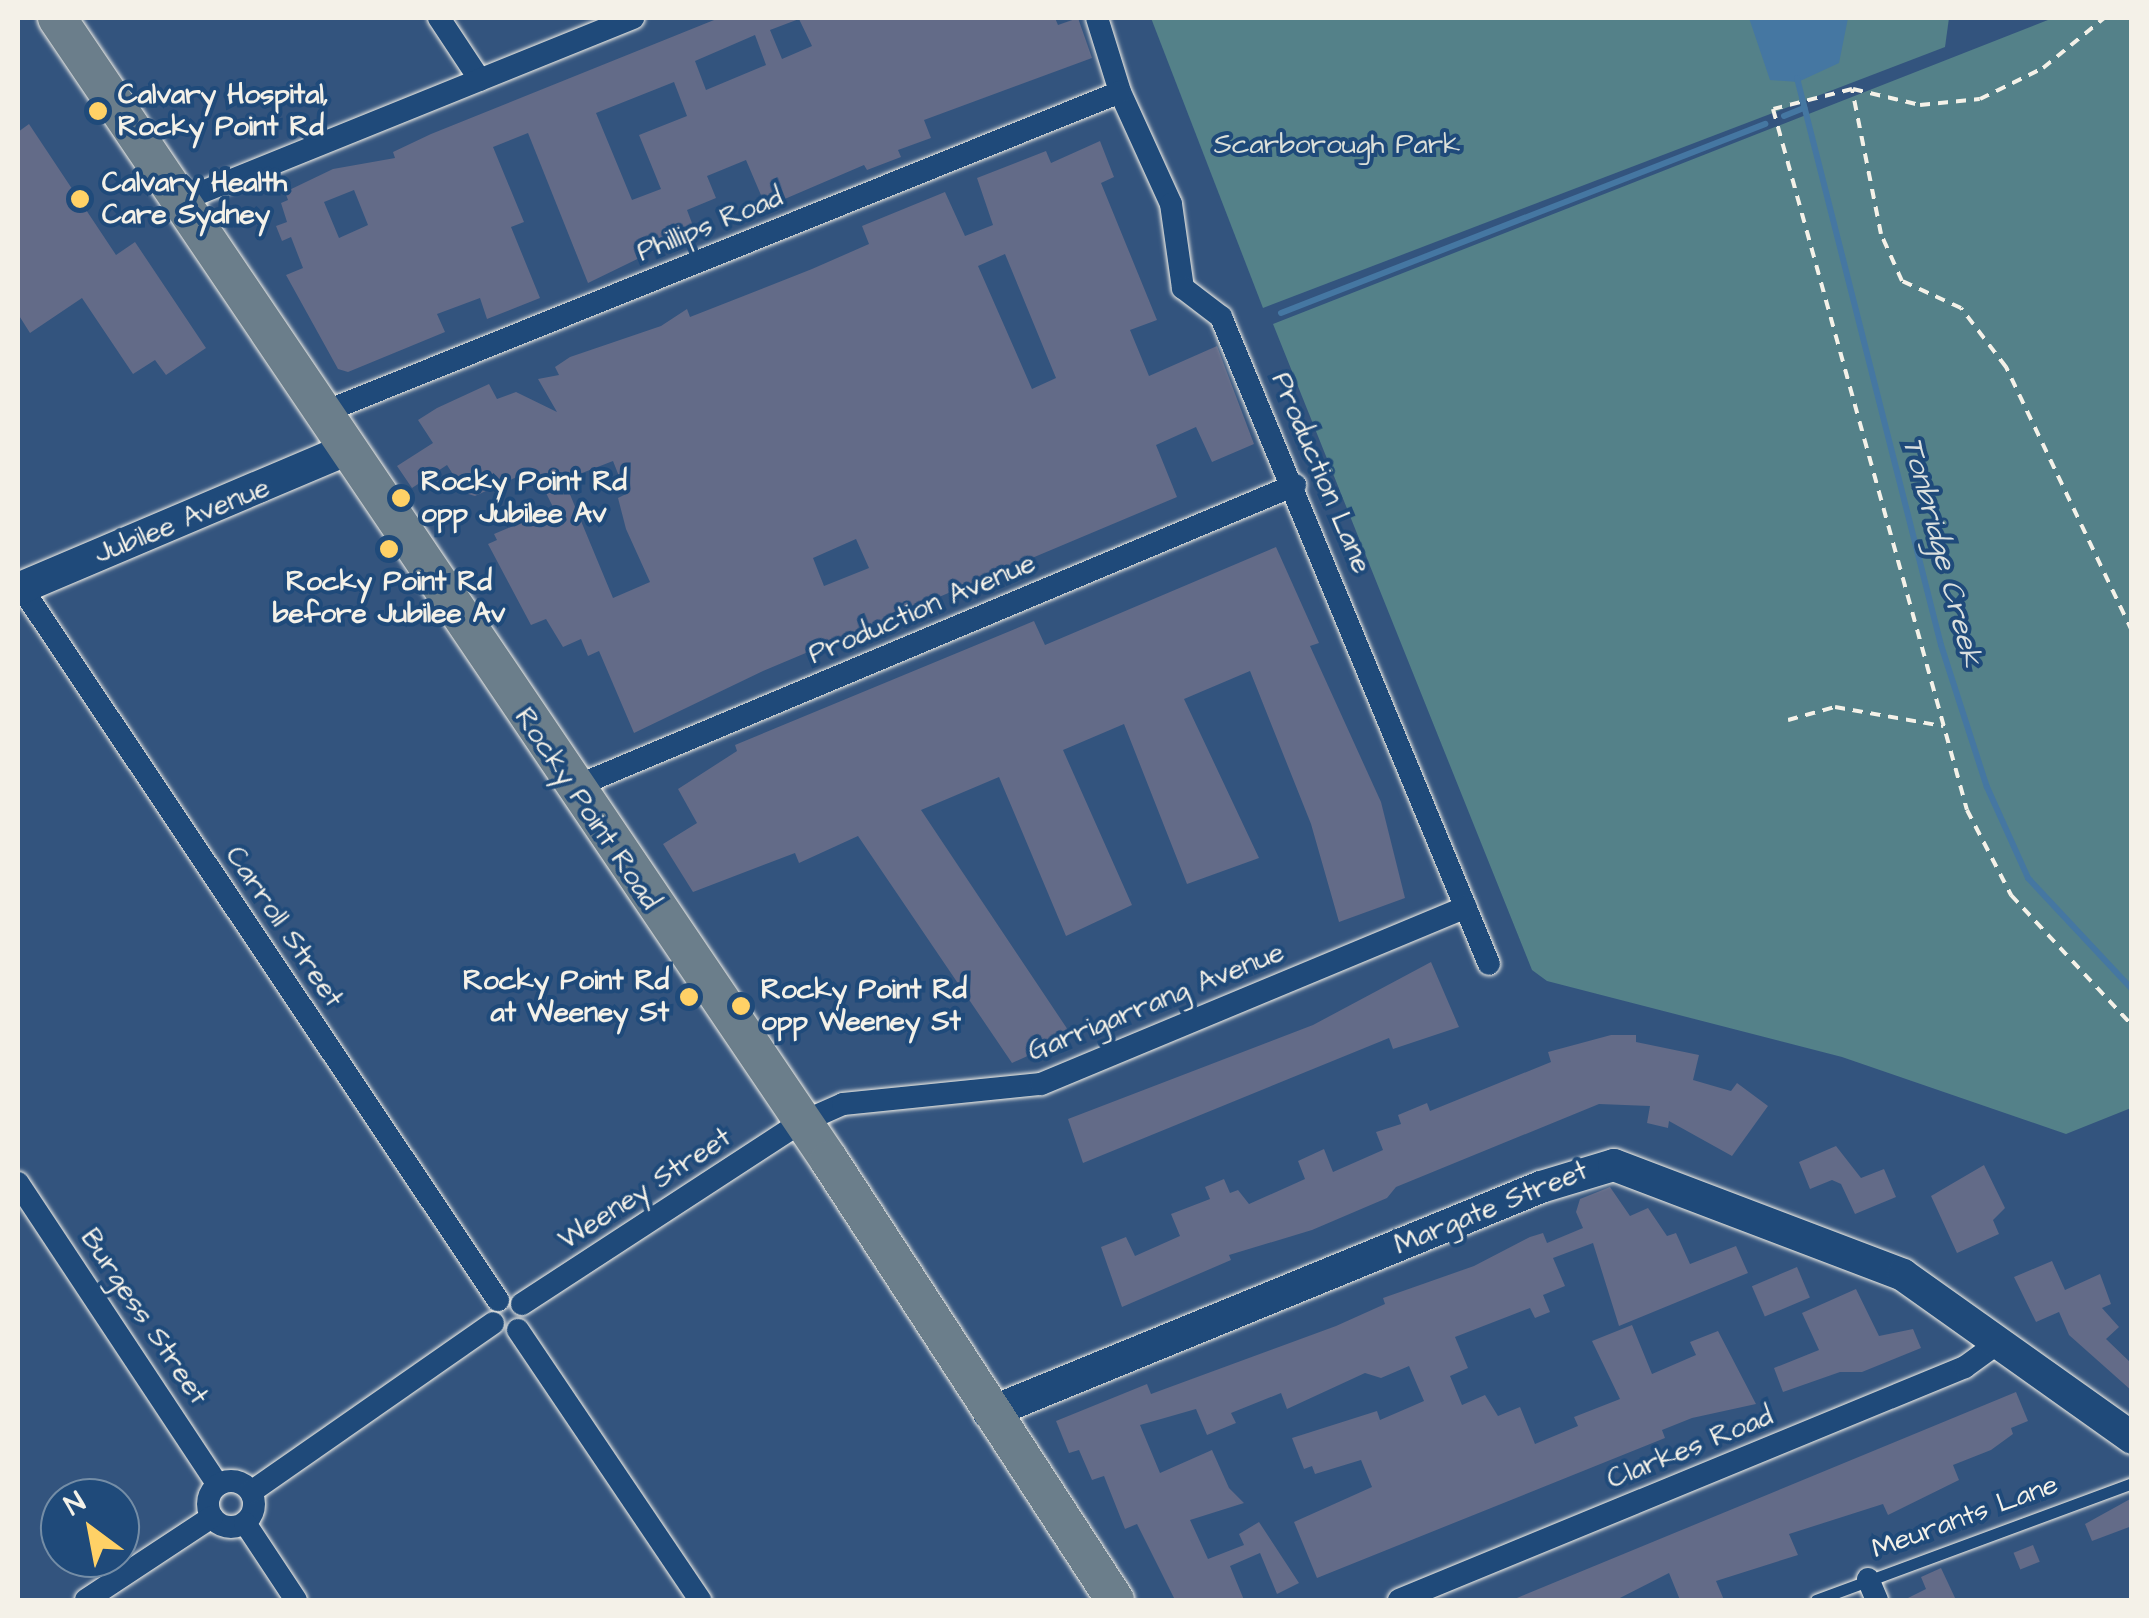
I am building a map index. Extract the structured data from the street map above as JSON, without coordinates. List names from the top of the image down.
{
  "streets": {
    "main road": ["Rocky Point Road"],
    "street": [
      "Phillips Road",
      "Production Lane",
      "Jubilee Avenue",
      "Production Avenue",
      "Carroll Street",
      "Garrigarrang Avenue",
      "Weeney Street",
      "Margate Street",
      "Burgess Street",
      "Clarkes Road"
    ],
    "lane": ["Meurants Lane"]
  },
  "crossings": [
    ["Phillips Road", "Production Lane"],
    ["Phillips Road", "Rocky Point Road"],
    ["Production Lane", "Production Avenue"],
    ["Production Lane", "Garrigarrang Avenue"],
    ["Jubilee Avenue", "Rocky Point Road"],
    ["Jubilee Avenue", "Carroll Street"],
    ["Production Avenue", "Rocky Point Road"],
    ["Rocky Point Road", "Garrigarrang Avenue"],
    ["Rocky Point Road", "Weeney Street"],
    ["Rocky Point Road", "Margate Street"],
    ["Carroll Street", "Weeney Street"],
    ["Garrigarrang Avenue", "Weeney Street"],
    ["Margate Street", "Clarkes Road"]
  ],
  "water": ["Tonbridge Creek"],
  "parks": ["Scarborough Park"],
  "places": [
    "Calvary Hospital, Rocky Point Rd",
    "Calvary Health Care Sydney",
    "Rocky Point Rd opp Jubilee Av",
    "Rocky Point Rd before Jubilee Av",
    "Rocky Point Rd at Weeney St",
    "Rocky Point Rd opp Weeney St"
  ],
  "north": "top left"
}
